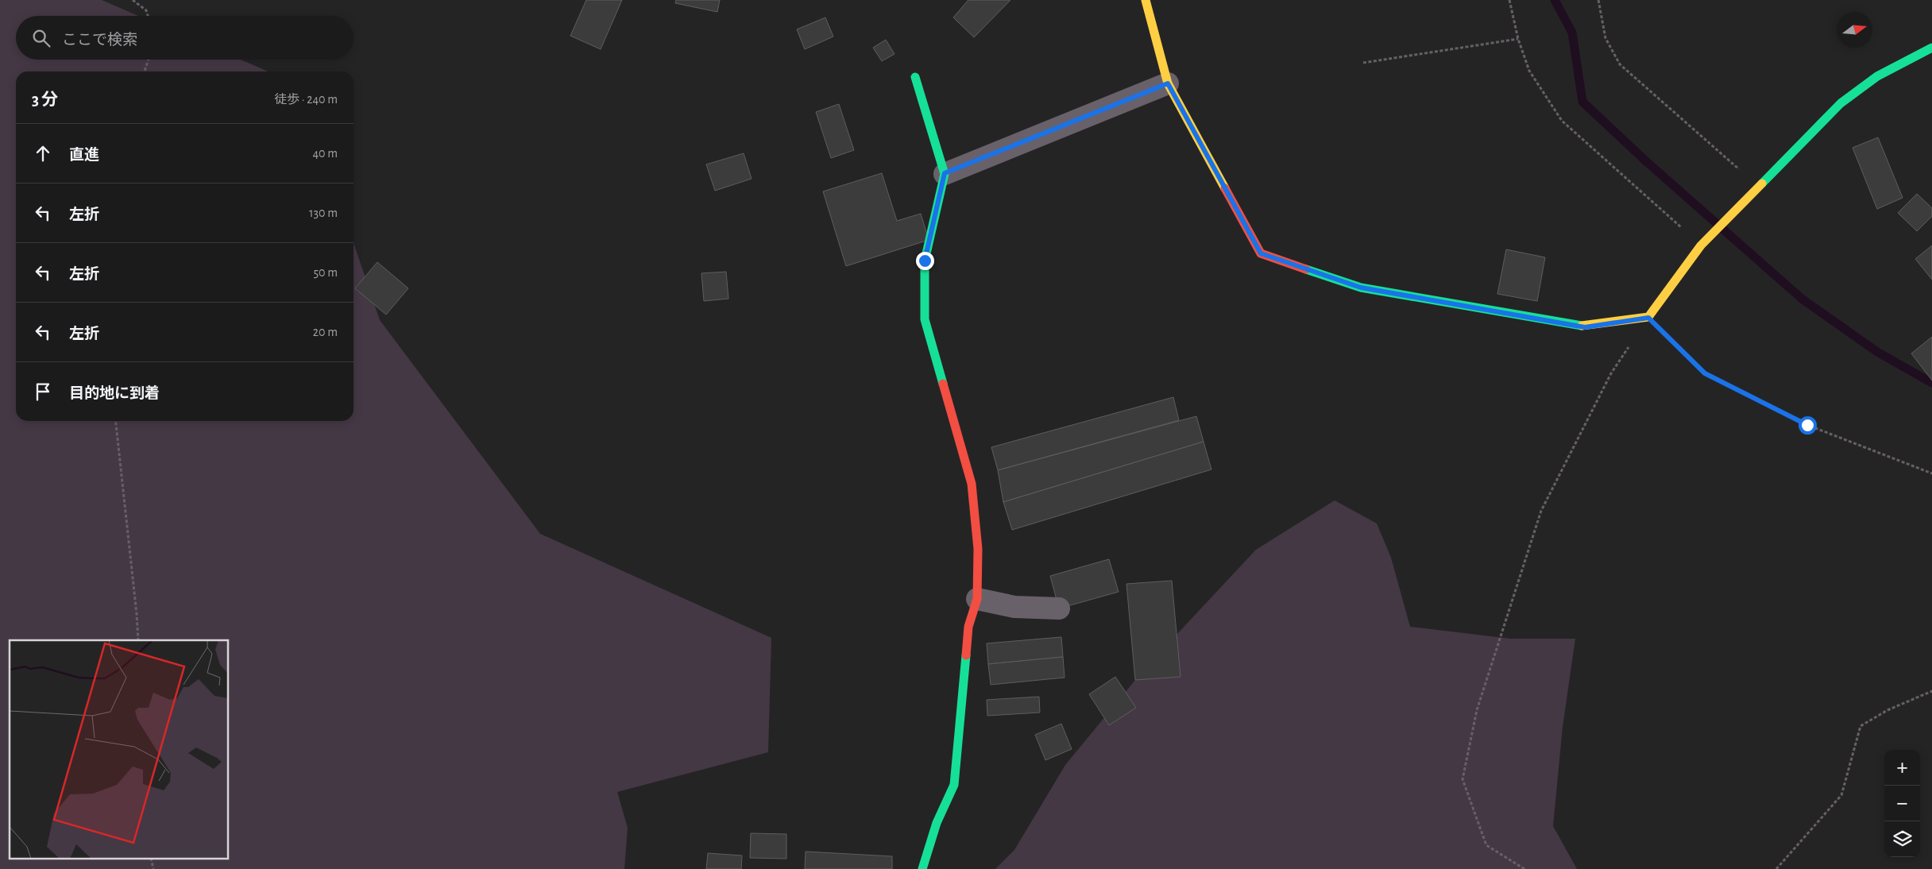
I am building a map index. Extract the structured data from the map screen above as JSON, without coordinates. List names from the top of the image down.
{
  "north": "right",
  "page": {
    "search": "ここで検索",
    "heading": ["3 分", "徒歩 · 240 m"],
    "list": [
      ["直進", "40 m"],
      ["左折", "130 m"],
      ["左折", "50 m"],
      ["左折", "20 m"],
      "目的地に到着"
    ],
    "map_buttons": ["+", "−"]
  }
}
